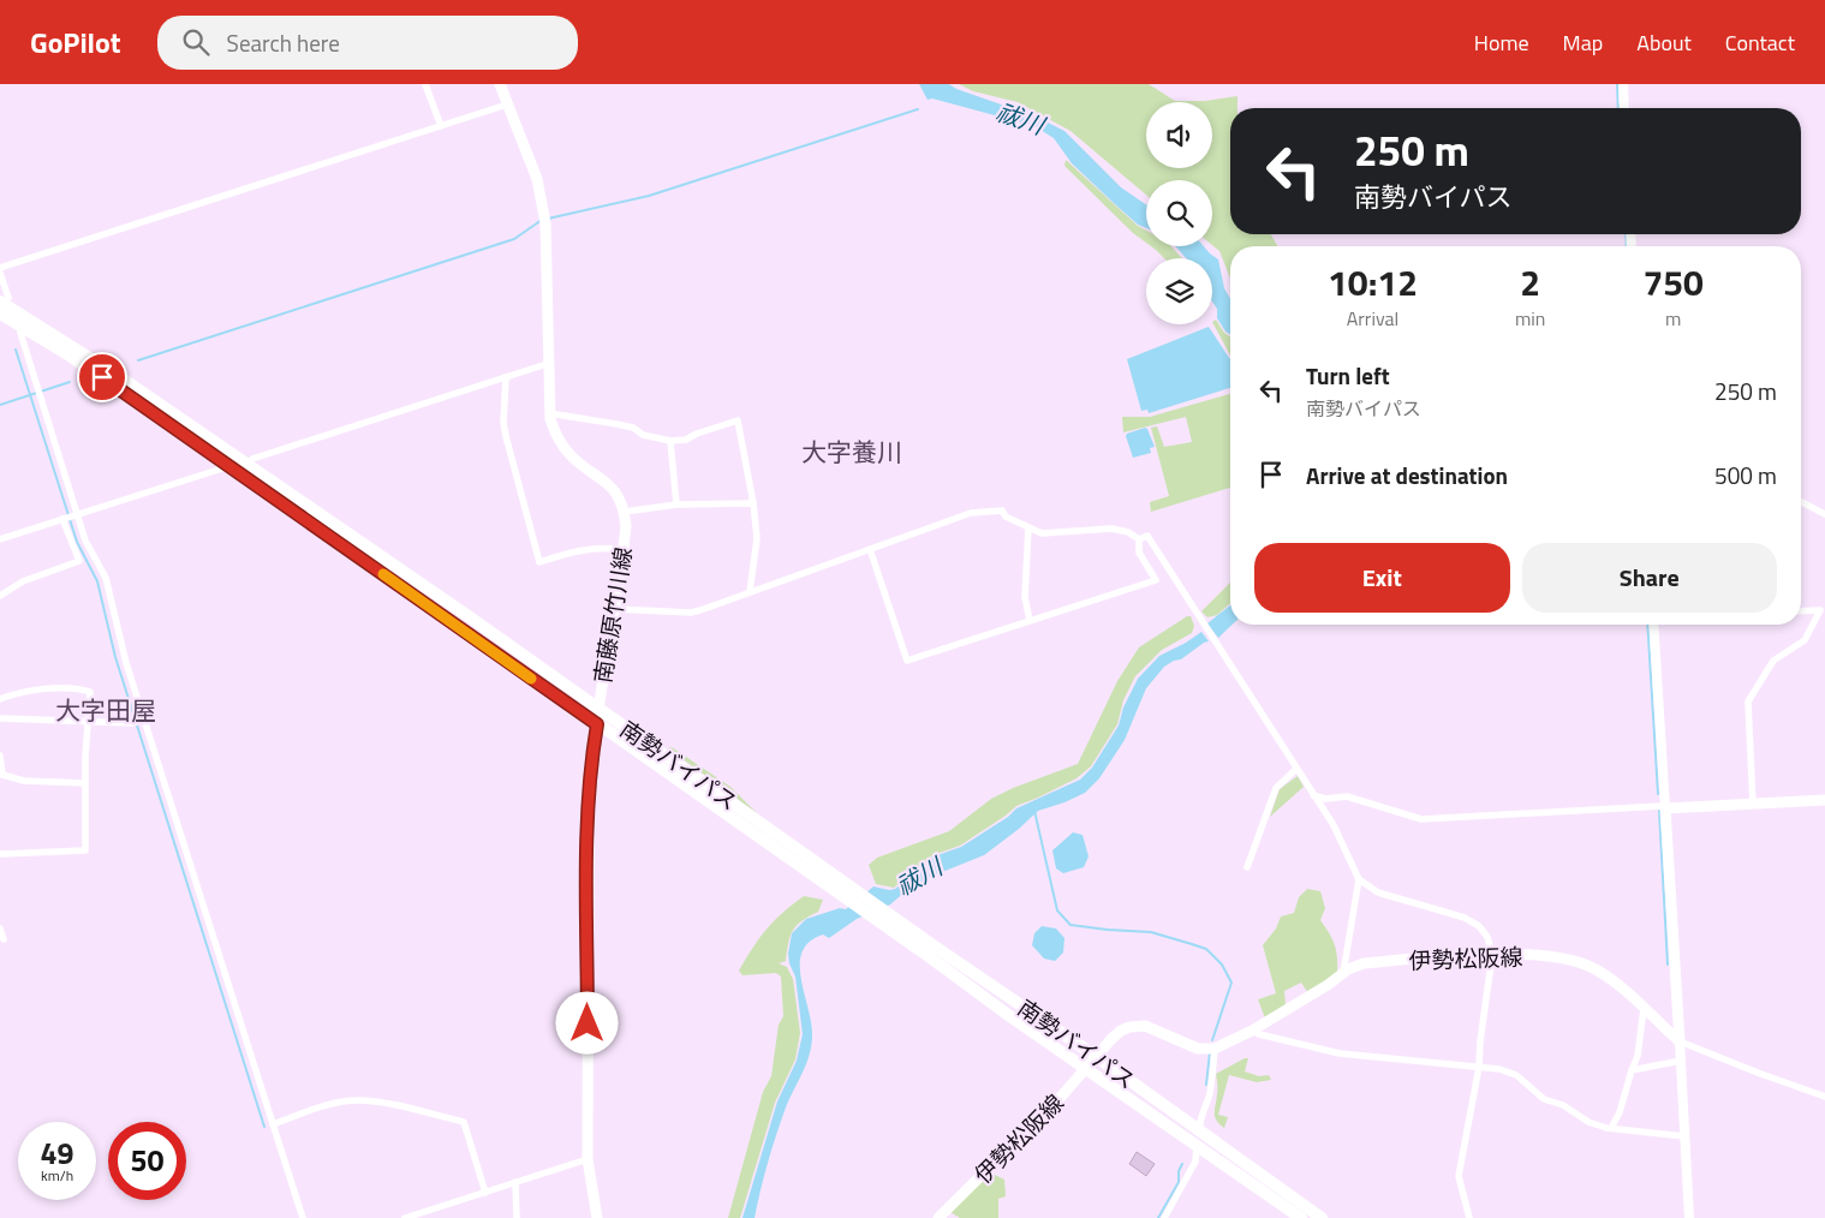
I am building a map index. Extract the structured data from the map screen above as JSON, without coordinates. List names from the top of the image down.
{
  "streets": {
    "highway": ["南勢バイパス"],
    "main road": ["南藤原竹川線", "伊勢松阪線"]
  },
  "crossings": [
    ["南藤原竹川線", "南勢バイパス"],
    ["南勢バイパス", "伊勢松阪線"]
  ],
  "districts": ["大字養川", "大字田屋"],
  "water": ["祓川"],
  "page": {
    "header": "GoPilot",
    "search": "Search here",
    "nav": [
      "Home",
      "Map",
      "About",
      "Contact"
    ],
    "turn": ["250 m", "南勢バイパス"],
    "eta": [
      "10:12",
      "Arrival",
      "2",
      "min",
      "750",
      "m"
    ],
    "list": [
      {
        "name": "Turn left",
        "note": "南勢バイパス",
        "value": "250 m"
      },
      {
        "name": "Arrive at destination",
        "value": "500 m"
      }
    ],
    "buttons": ["Exit", "Share"],
    "speed": "49 km/h",
    "limit": "50"
  }
}
